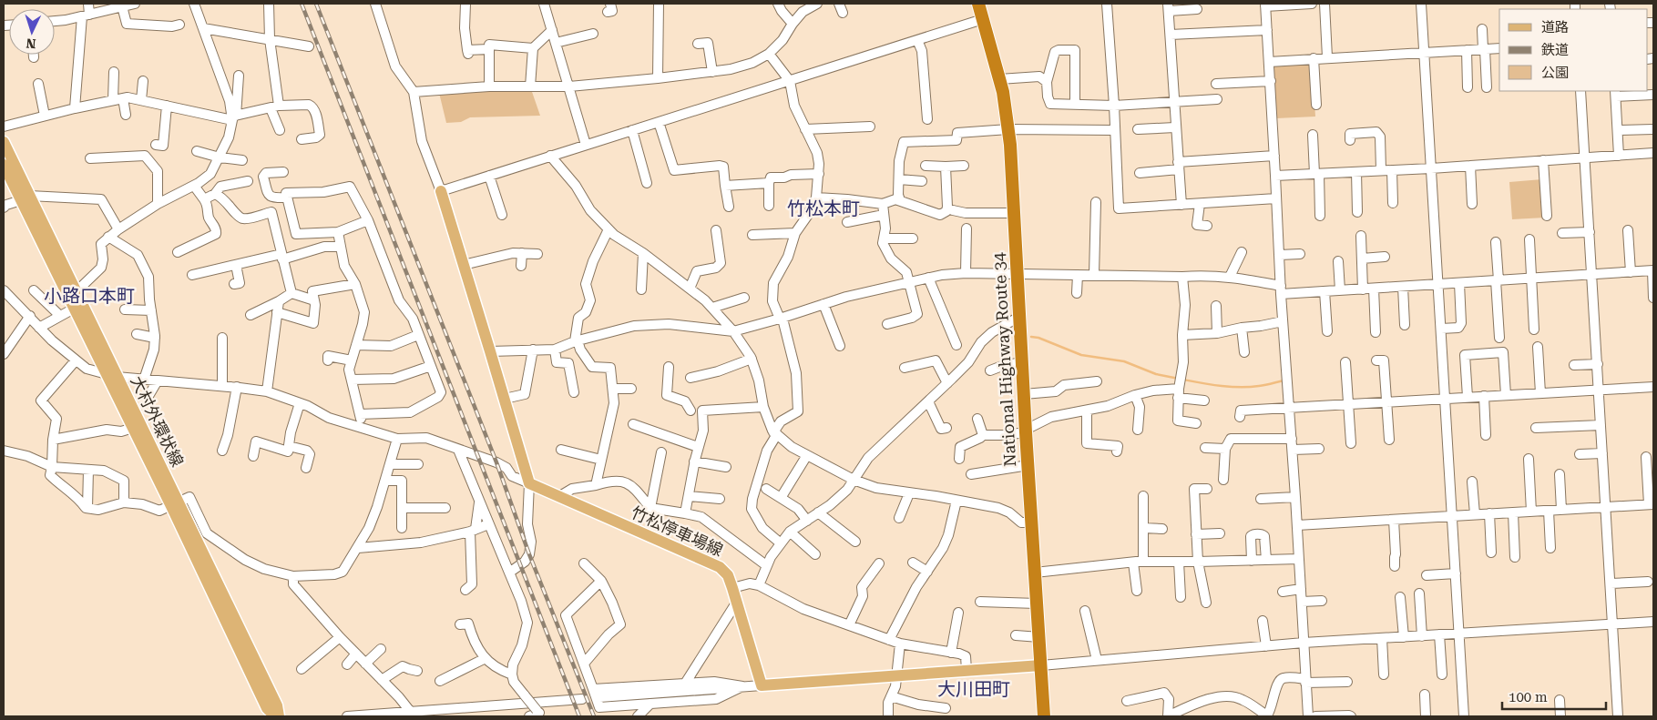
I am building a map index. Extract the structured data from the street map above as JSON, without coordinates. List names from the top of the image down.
{
  "streets": {
    "highway": ["National Highway Route 34"],
    "main road": ["大村外環状線", "竹松停車場線"]
  },
  "districts": ["竹松本町", "小路口本町", "大川田町"],
  "legend": ["道路", "鉄道", "公園"],
  "scale_bar": "100 m",
  "north": "bottom"
}
